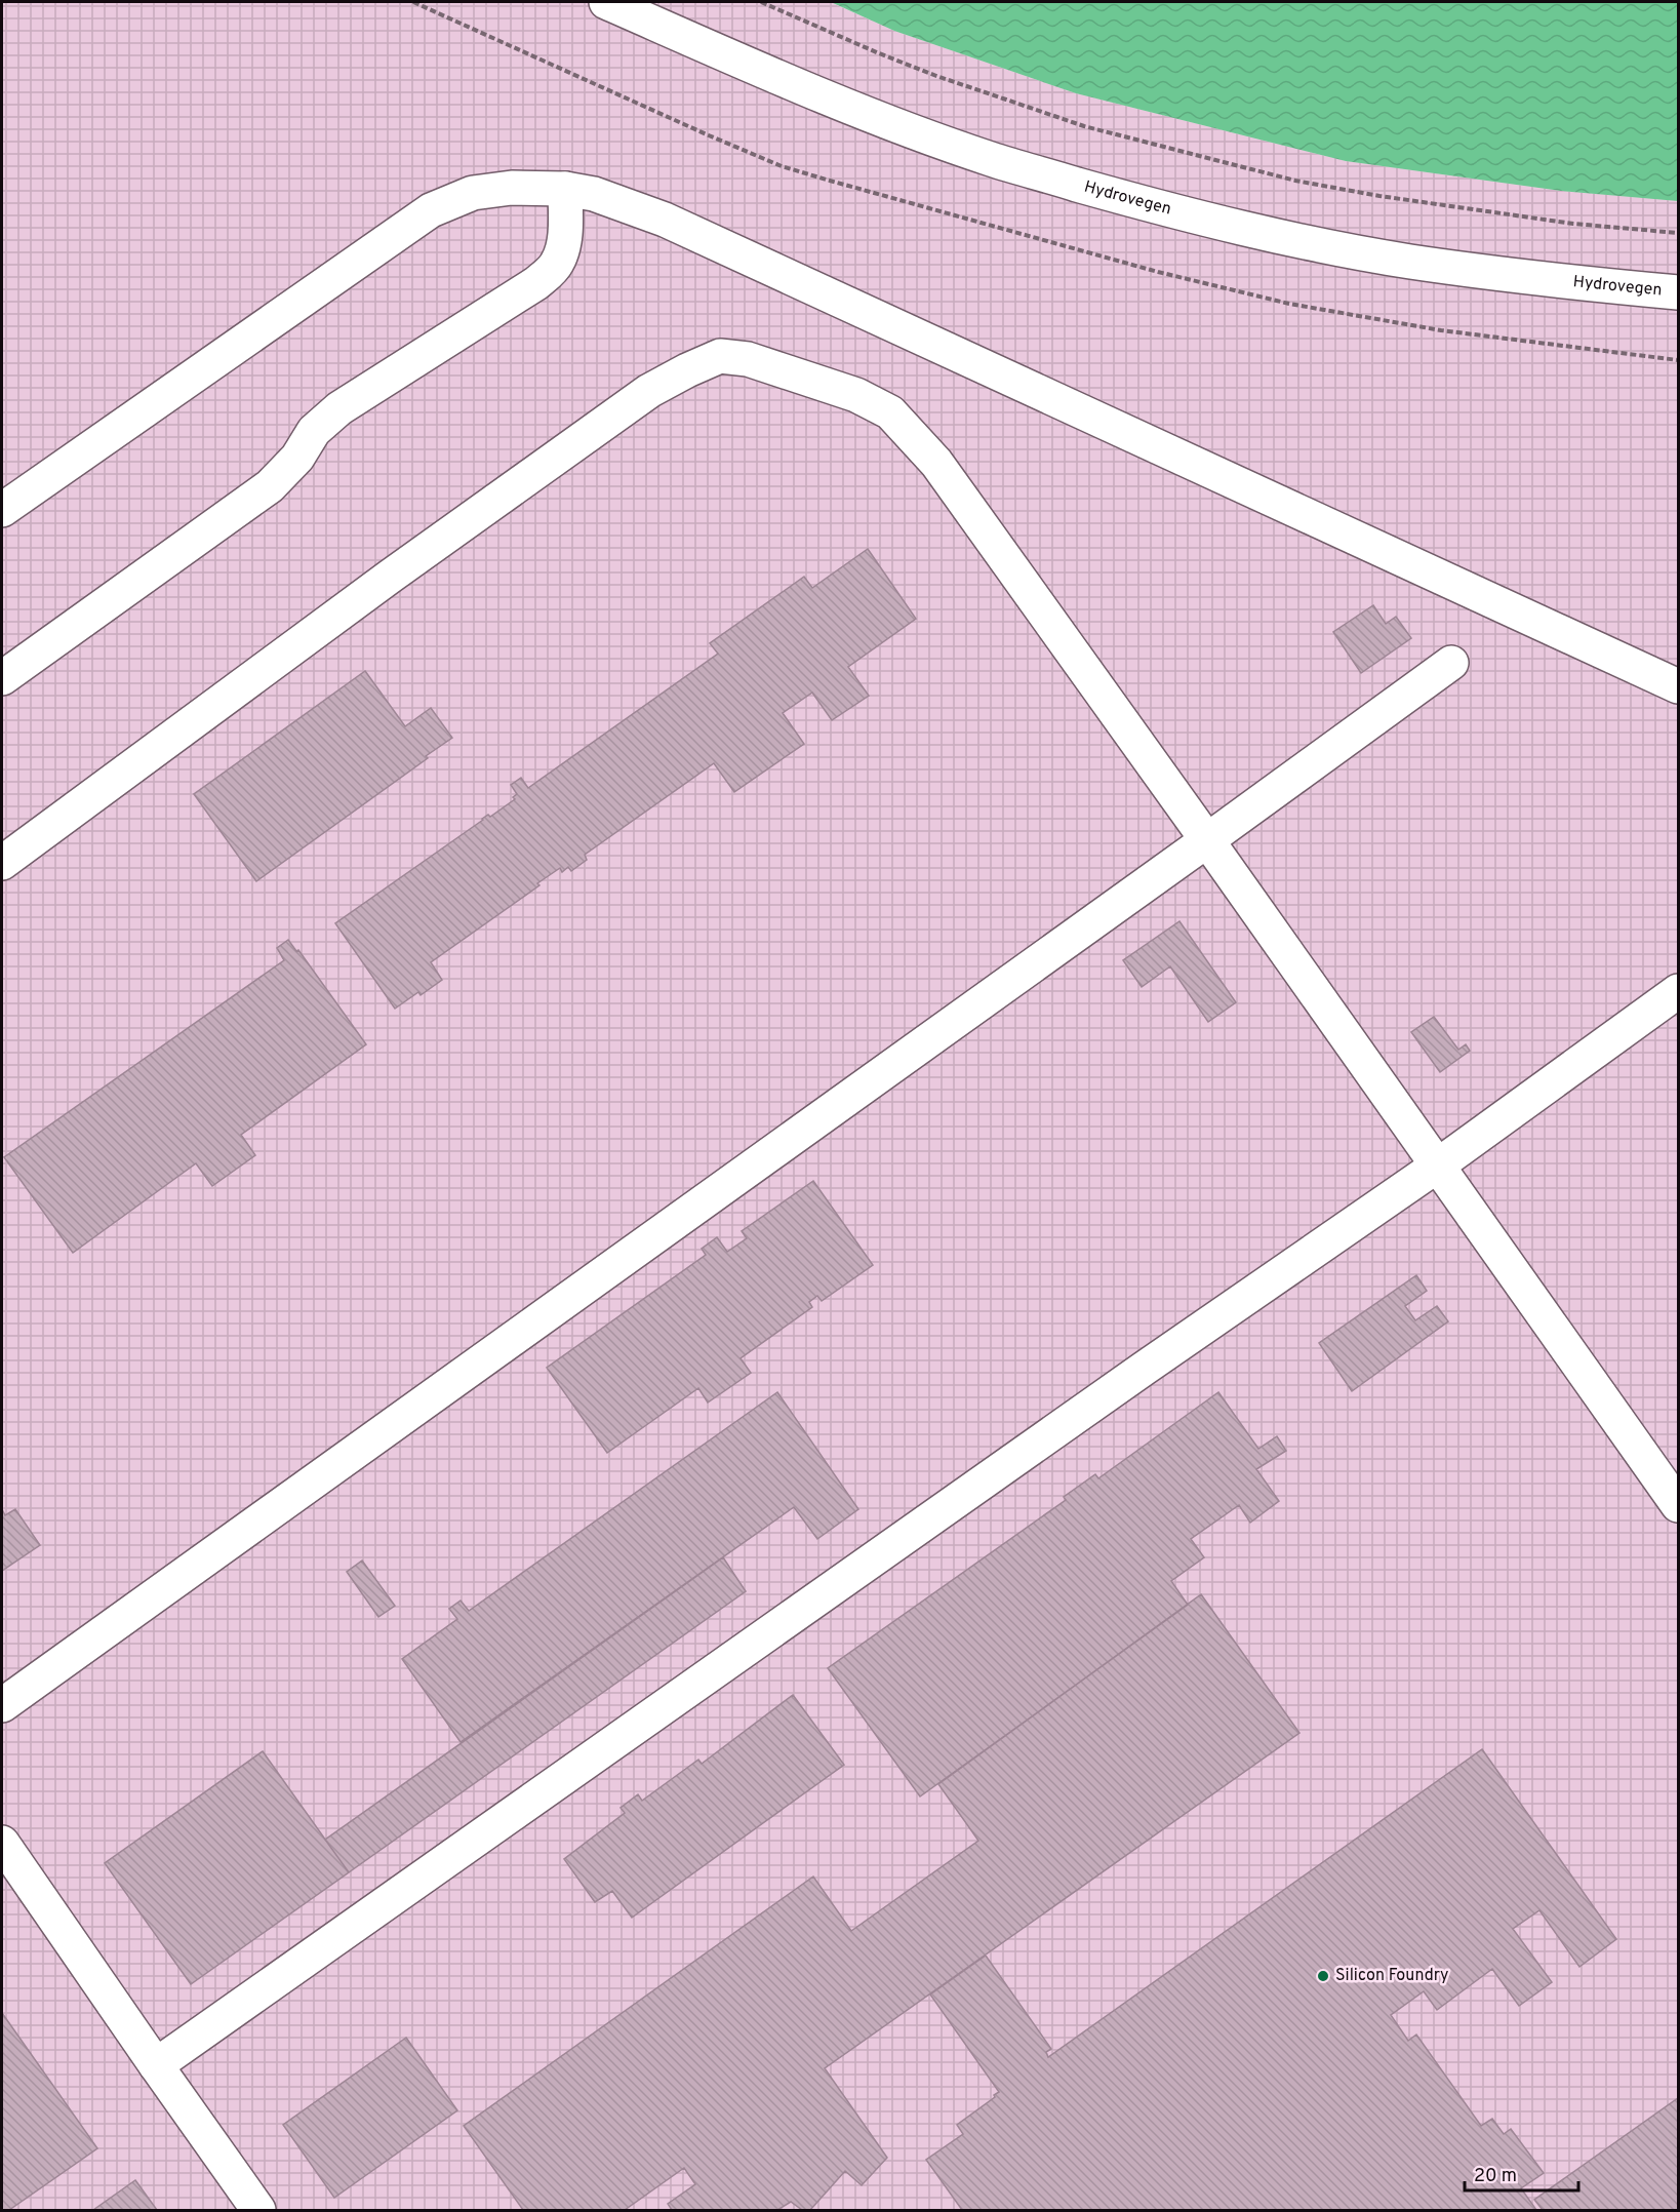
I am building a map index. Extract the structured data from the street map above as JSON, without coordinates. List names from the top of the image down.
{
  "streets": {
    "street": ["Hydrovegen"]
  },
  "places": ["Silicon Foundry"],
  "scale_bar": "20 m"
}
